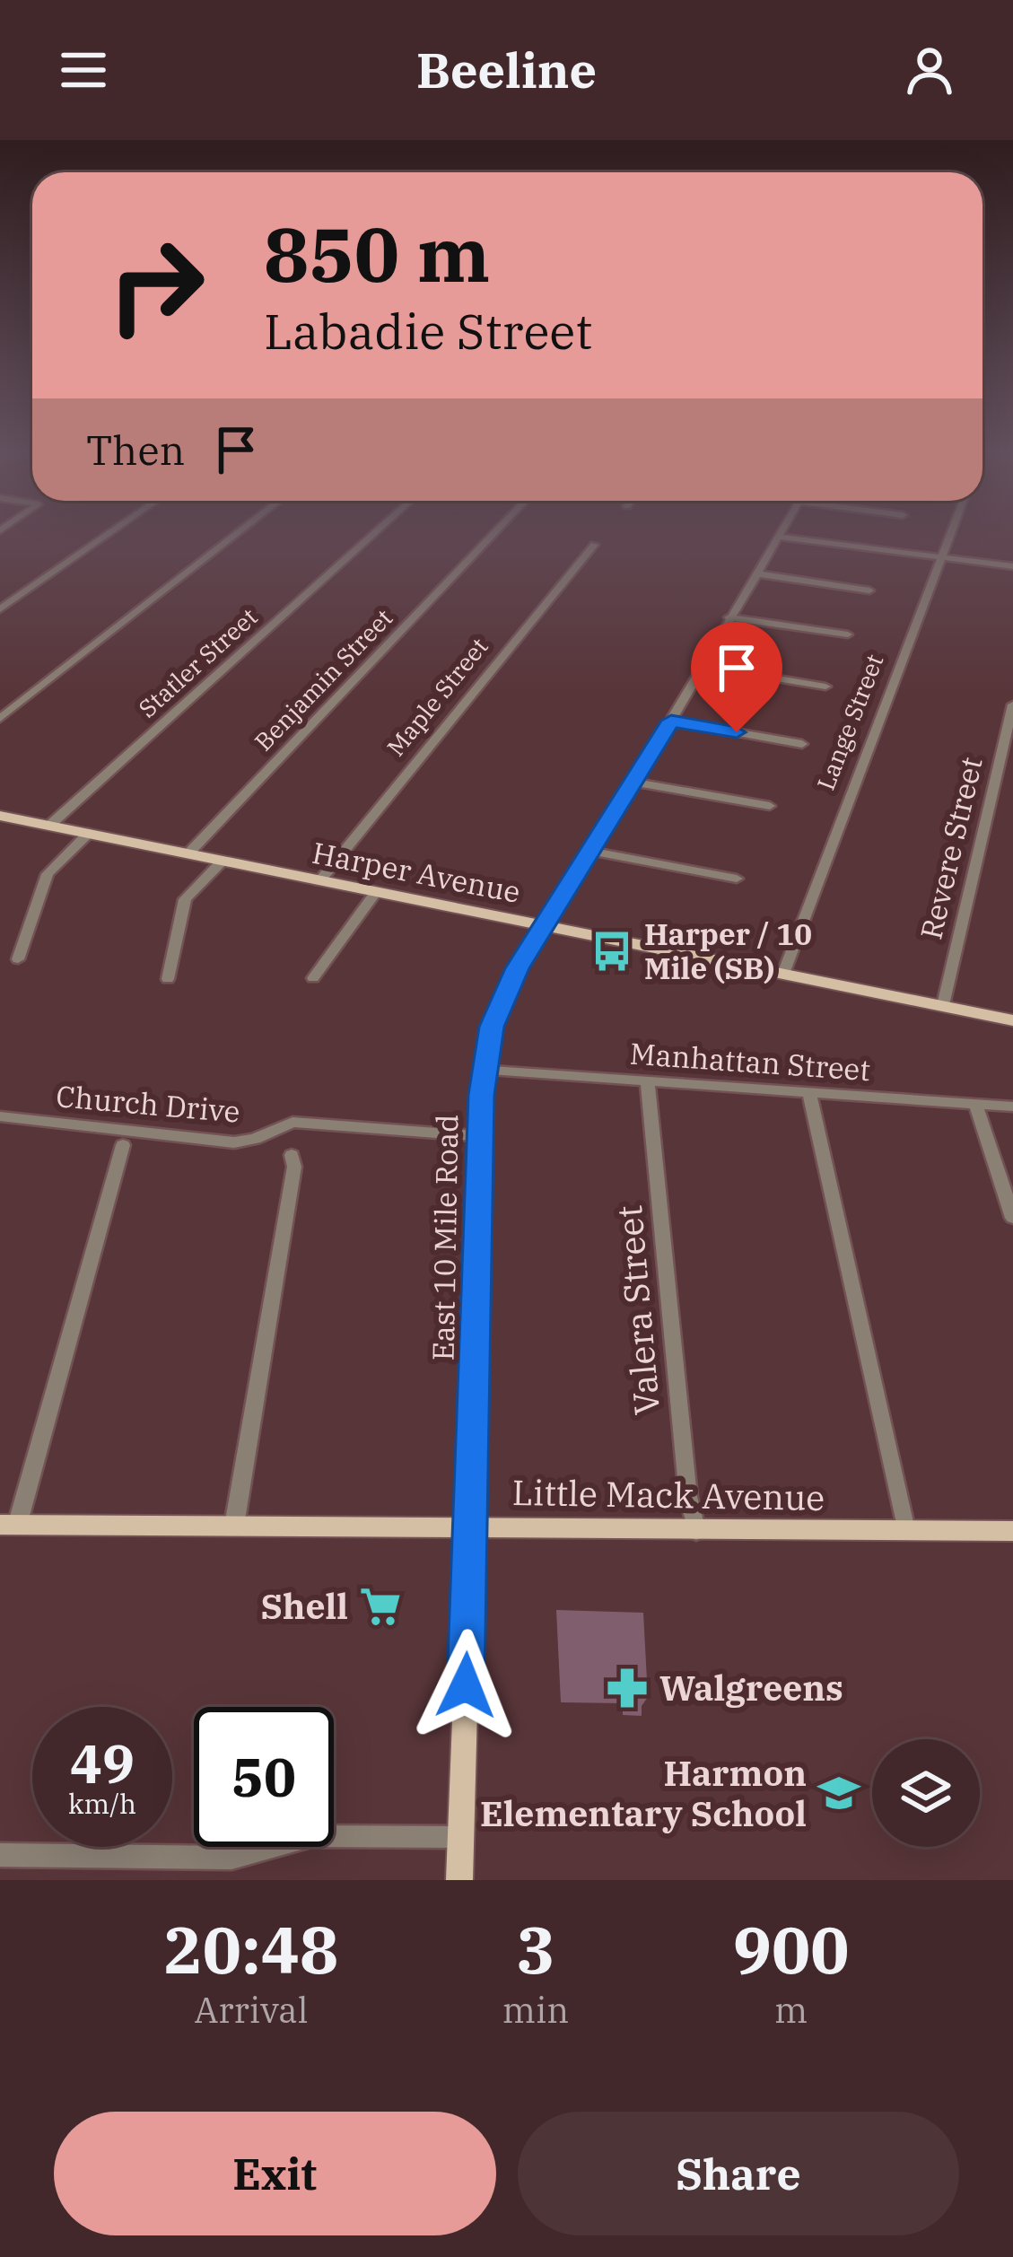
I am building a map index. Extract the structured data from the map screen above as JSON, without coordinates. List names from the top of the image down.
{
  "streets": {
    "main road": ["Harper Avenue", "East 10 Mile Road", "Little Mack Avenue"],
    "street": [
      "Statler Street",
      "Benjamin Street",
      "Maple Street",
      "Lange Street",
      "Revere Street",
      "Manhattan Street",
      "Church Drive",
      "Valera Street"
    ]
  },
  "crossings": [
    ["Statler Street", "Harper Avenue"],
    ["Benjamin Street", "Harper Avenue"],
    ["Maple Street", "Harper Avenue"],
    ["Lange Street", "Harper Avenue"],
    ["Revere Street", "Harper Avenue"],
    ["Harper Avenue", "East 10 Mile Road"],
    ["Manhattan Street", "East 10 Mile Road"],
    ["Manhattan Street", "Valera Street"],
    ["Church Drive", "East 10 Mile Road"],
    ["East 10 Mile Road", "Little Mack Avenue"],
    ["Valera Street", "Little Mack Avenue"]
  ],
  "places": {
    "bus stop": ["Harper / 10 Mile (SB)"],
    "supermarket": ["Shell"],
    "pharmacy": ["Walgreens"],
    "school or university": ["Harmon Elementary School"]
  },
  "page": {
    "header": "Beeline",
    "turn": ["850 m", "Labadie Street"],
    "then": "Then",
    "speed": "49 km/h",
    "limit": "50",
    "eta": [
      "20:48",
      "Arrival",
      "3",
      "min",
      "900",
      "m"
    ],
    "buttons": ["Exit", "Share"]
  }
}
